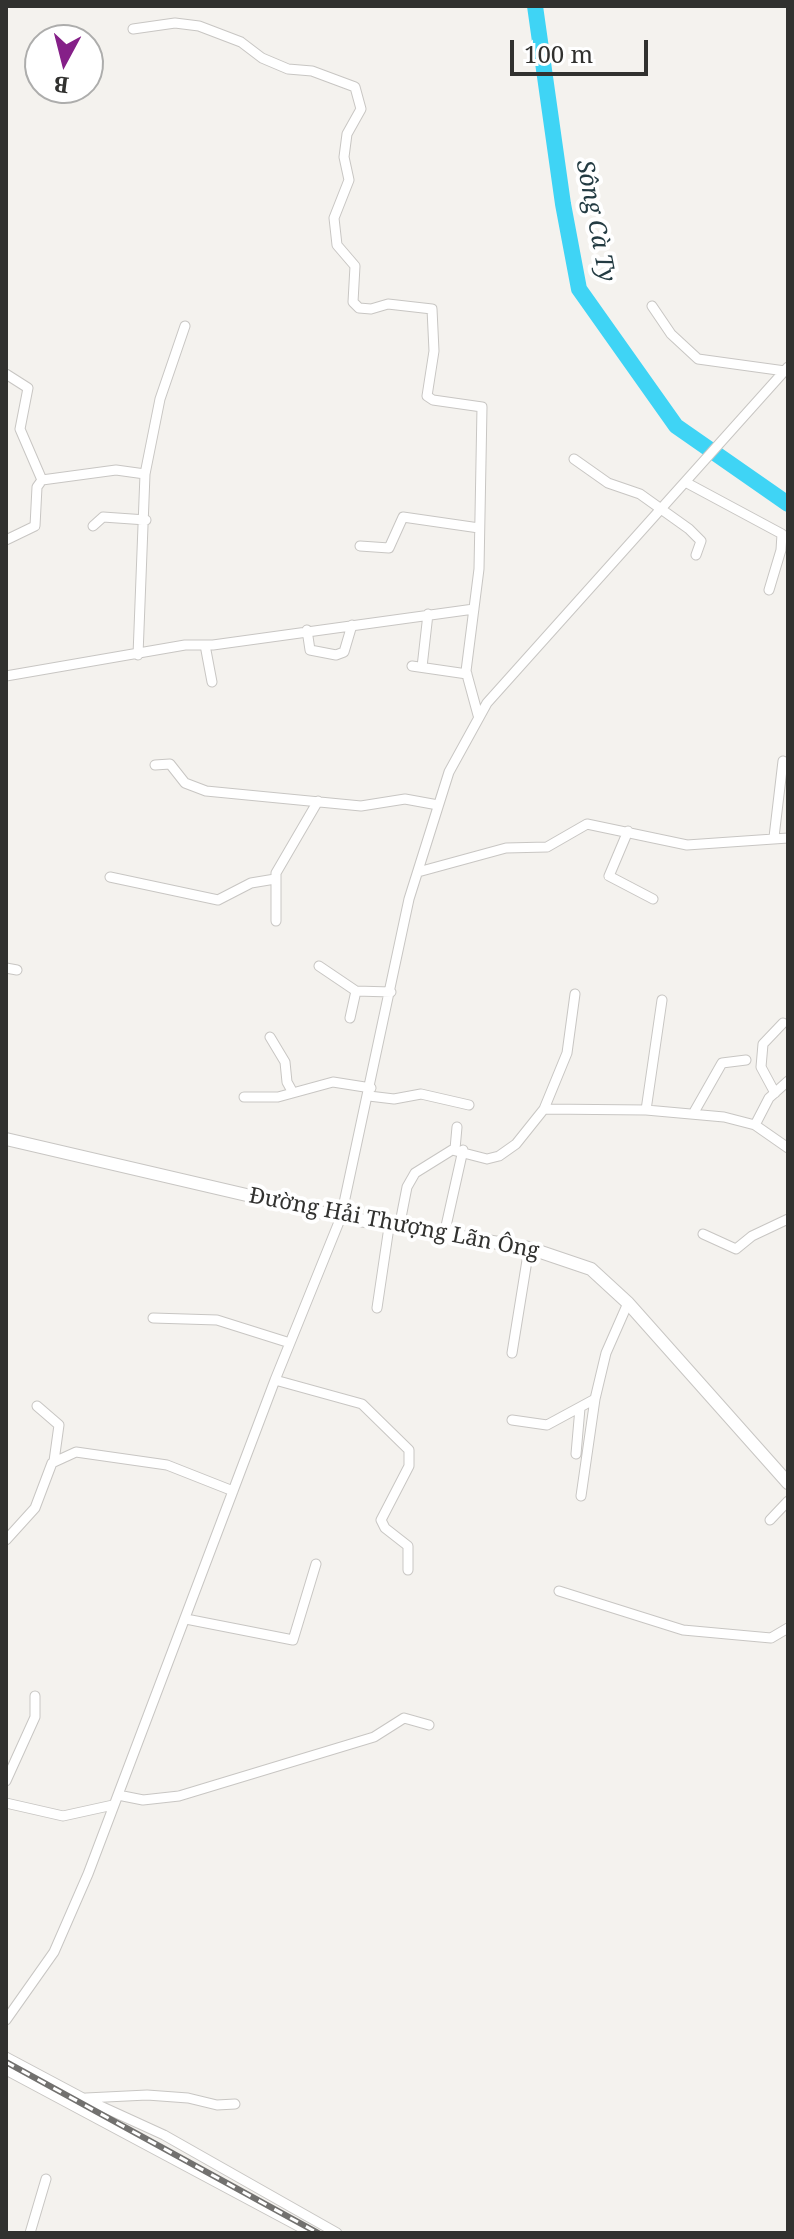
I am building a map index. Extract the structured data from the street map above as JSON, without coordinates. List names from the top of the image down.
{
  "streets": {
    "street": ["Đường Hải Thượng Lãn Ông"]
  },
  "water": ["Sông Cà Ty"],
  "scale_bar": "100 m",
  "north": "bottom"
}
